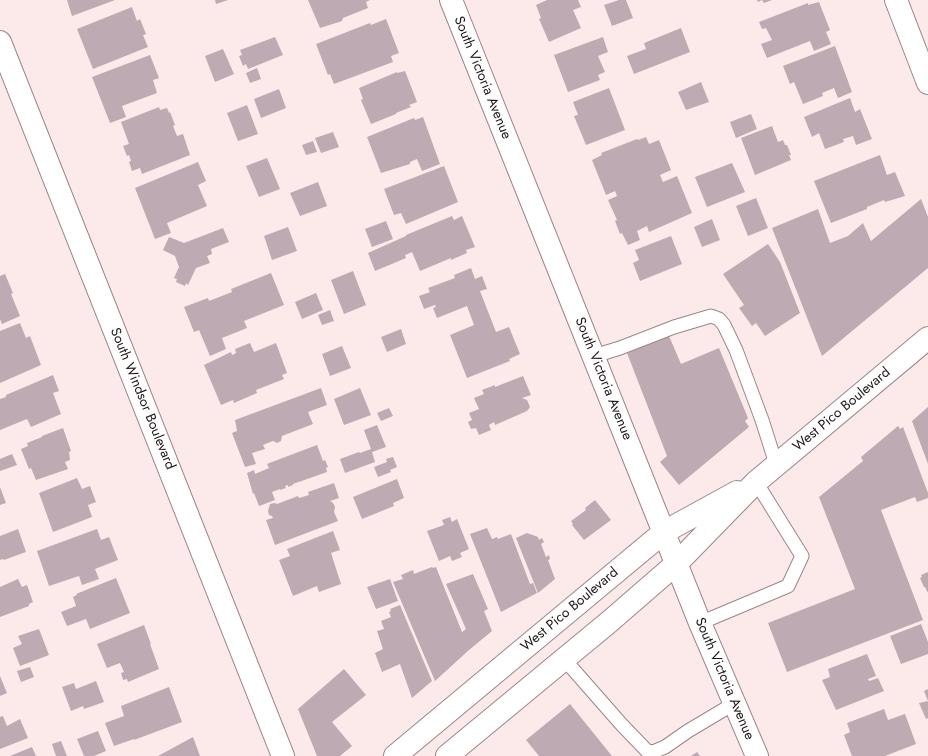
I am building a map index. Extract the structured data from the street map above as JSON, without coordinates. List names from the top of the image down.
{
  "streets": {
    "street": ["South Victoria Avenue", "South Windsor Boulevard", "West Pico Boulevard"]
  },
  "crossings": [
    ["South Victoria Avenue", "West Pico Boulevard"]
  ]
}
